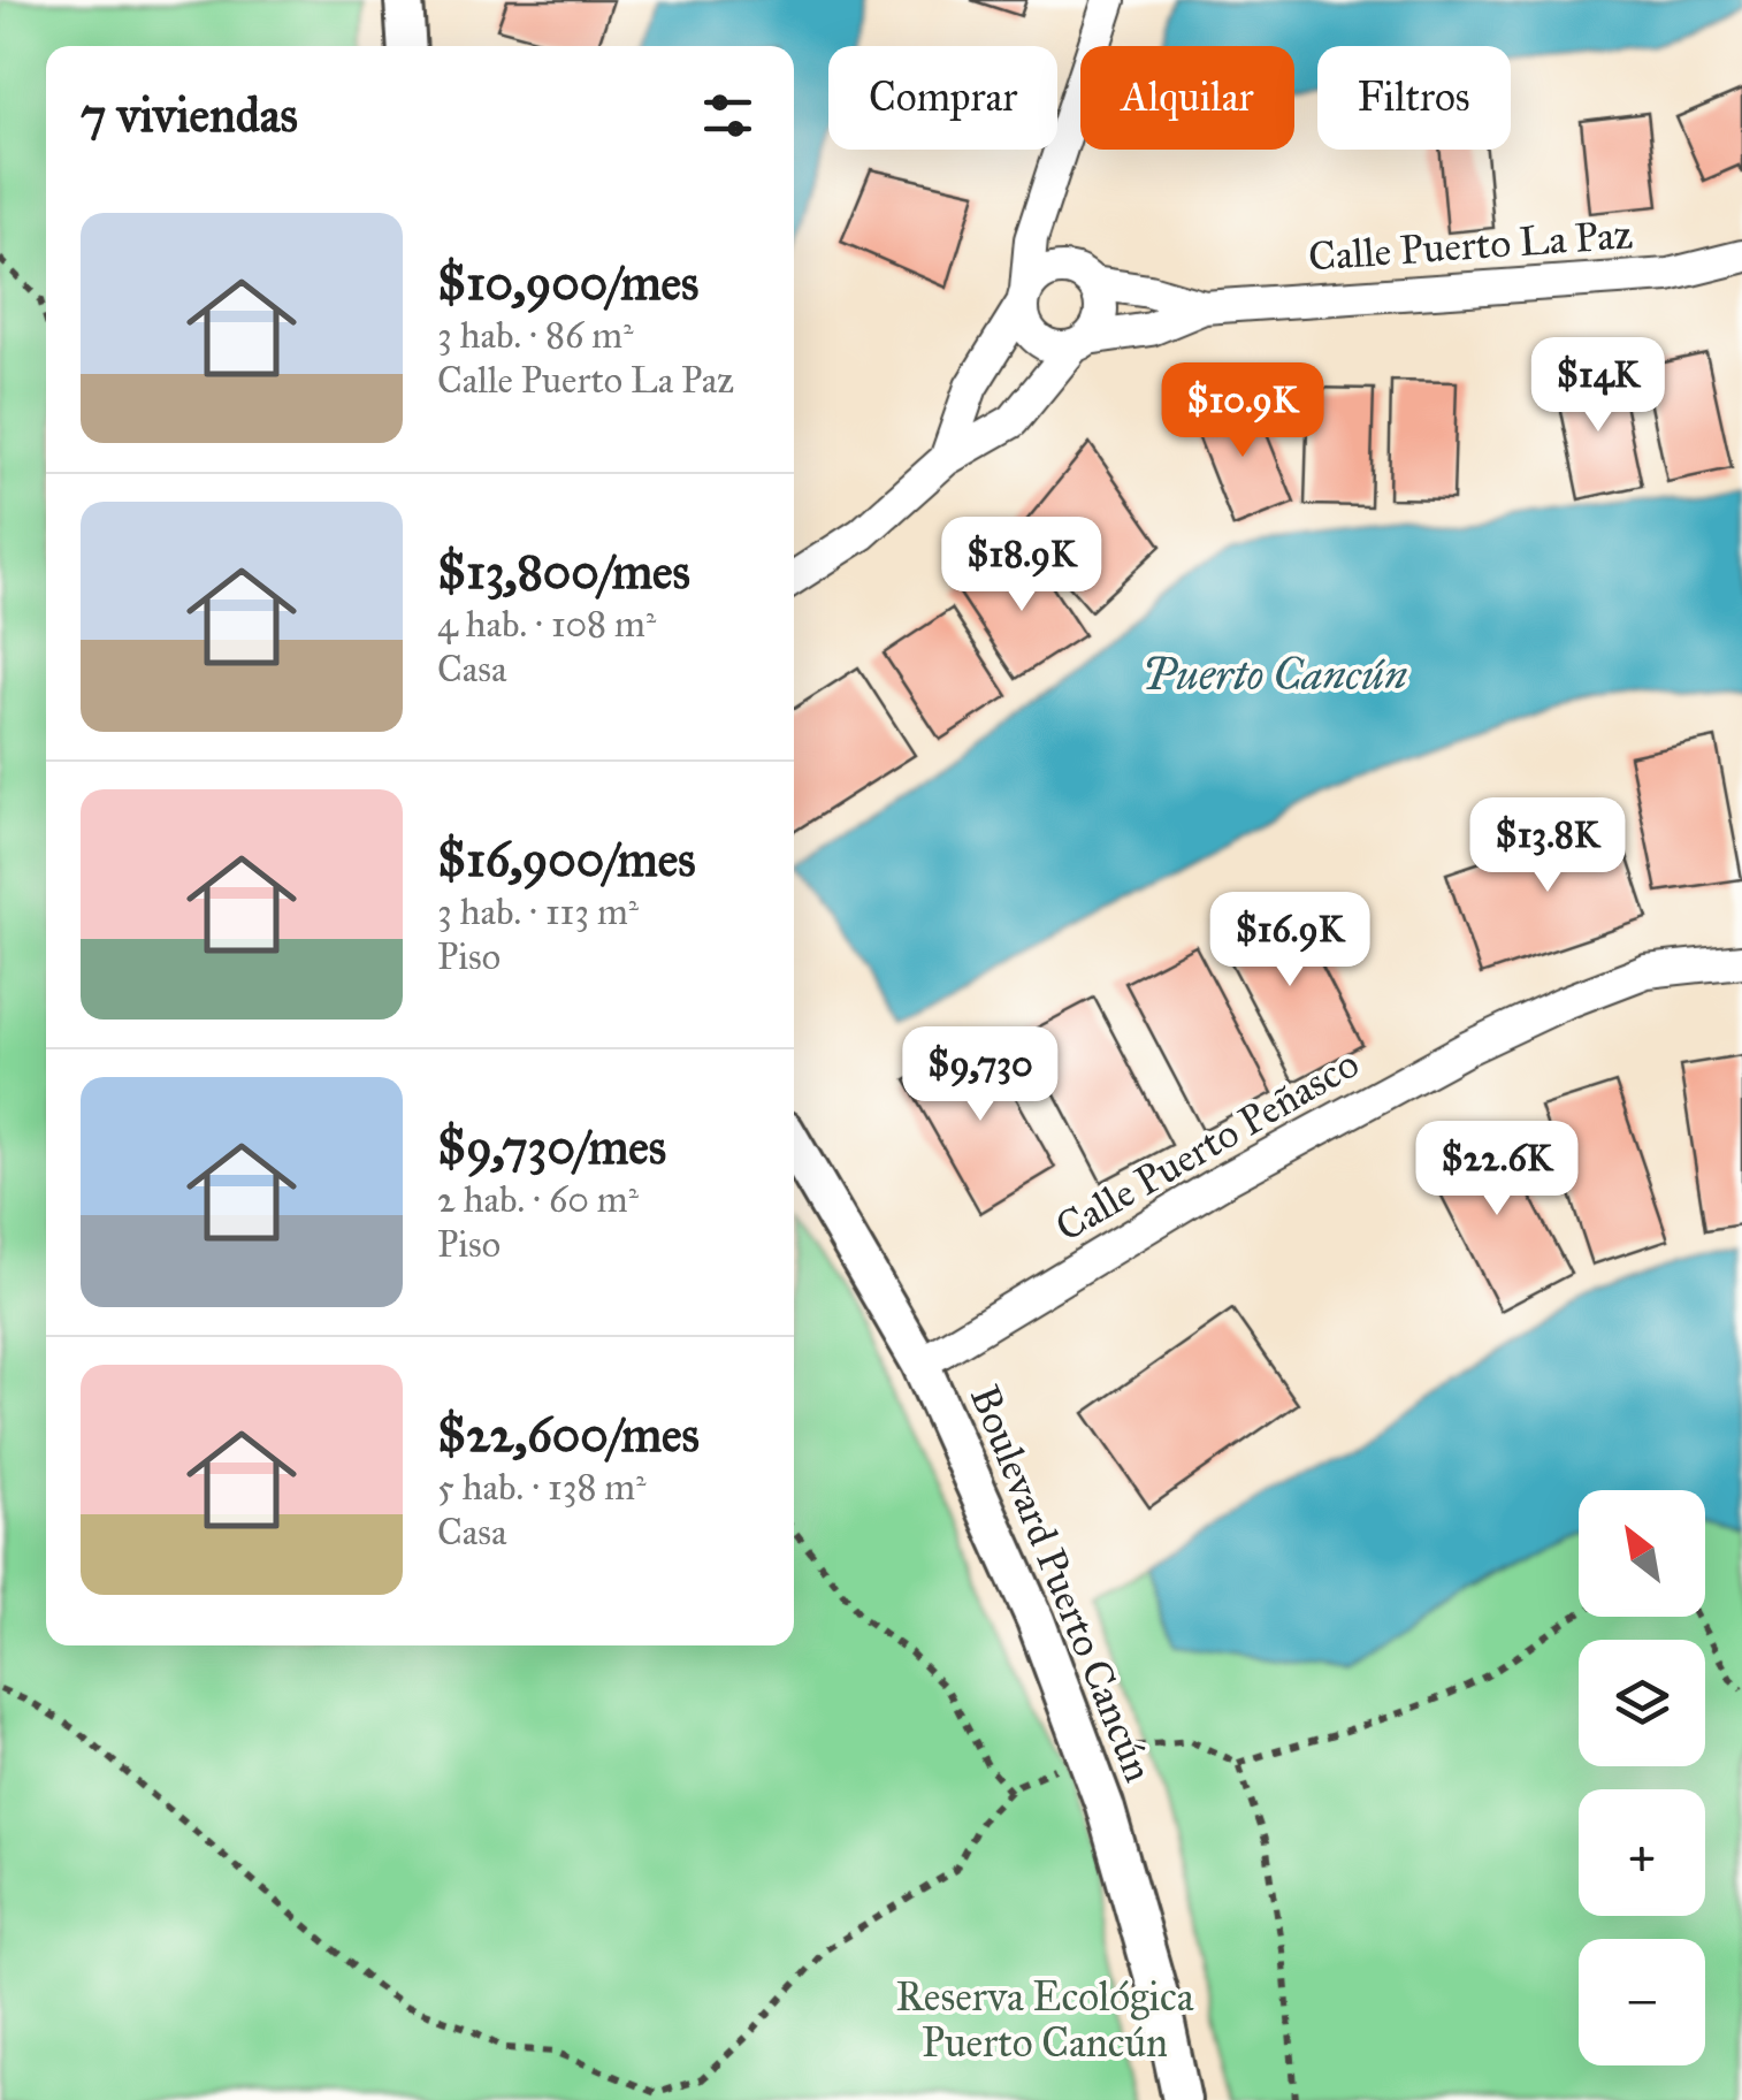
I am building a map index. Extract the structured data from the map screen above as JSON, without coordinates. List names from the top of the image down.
{
  "streets": {
    "street": ["Calle Puerto La Paz", "Calle Puerto Peñasco", "Boulevard Puerto Cancún"]
  },
  "crossings": [
    ["Calle Puerto Peñasco", "Boulevard Puerto Cancún"]
  ],
  "water": ["Puerto Cancún"],
  "parks": ["Reserva Ecológica Puerto Cancún"],
  "north": "top left",
  "page": {
    "chip": ["Comprar", "Alquilar", "Filtros"],
    "heading": "7 viviendas",
    "list": [
      {
        "name": "$10,900/mes",
        "note": "3 hab. · 86 m² · Calle Puerto La Paz"
      },
      {
        "name": "$13,800/mes",
        "note": "4 hab. · 108 m² · Casa"
      },
      {
        "name": "$16,900/mes",
        "note": "3 hab. · 113 m² · Piso"
      },
      {
        "name": "$9,730/mes",
        "note": "2 hab. · 60 m² · Piso"
      },
      {
        "name": "$22,600/mes",
        "note": "5 hab. · 138 m² · Casa"
      }
    ],
    "price": [
      "$14K",
      "$10.9K",
      "$18.9K",
      "$13.8K",
      "$16.9K",
      "$9,730",
      "$22.6K"
    ],
    "map_buttons": ["+", "−"]
  }
}
